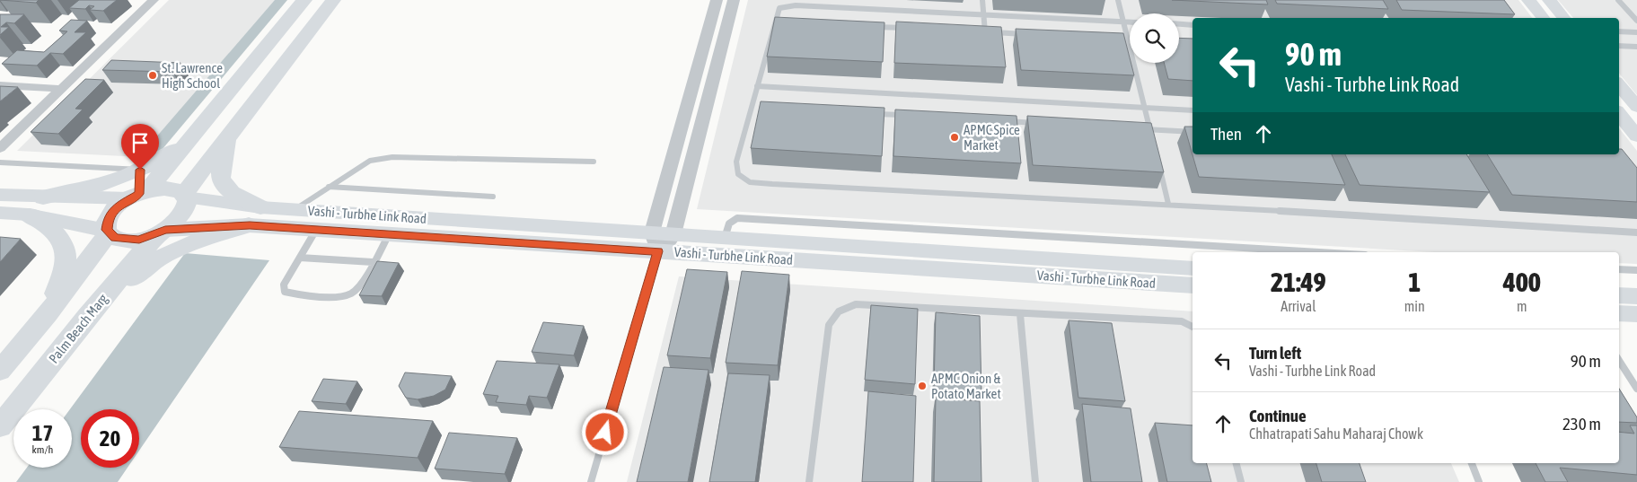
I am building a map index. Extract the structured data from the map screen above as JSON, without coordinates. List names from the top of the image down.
{
  "streets": {
    "main road": ["Vashi - Turbhe Link Road", "Palm Beach Marg"]
  },
  "crossings": [
    ["Vashi - Turbhe Link Road", "Palm Beach Marg"]
  ],
  "places": ["St. Lawrence High School", "APMC Spice Market", "APMC Onion & Potato Market"],
  "page": {
    "turn": ["90 m", "Vashi - Turbhe Link Road"],
    "then": "Then",
    "eta": [
      "21:49",
      "Arrival",
      "1",
      "min",
      "400",
      "m"
    ],
    "list": [
      {
        "name": "Turn left",
        "note": "Vashi - Turbhe Link Road",
        "value": "90 m"
      },
      {
        "name": "Continue",
        "note": "Chhatrapati Sahu Maharaj Chowk",
        "value": "230 m"
      }
    ],
    "speed": "17 km/h",
    "limit": "20"
  }
}
